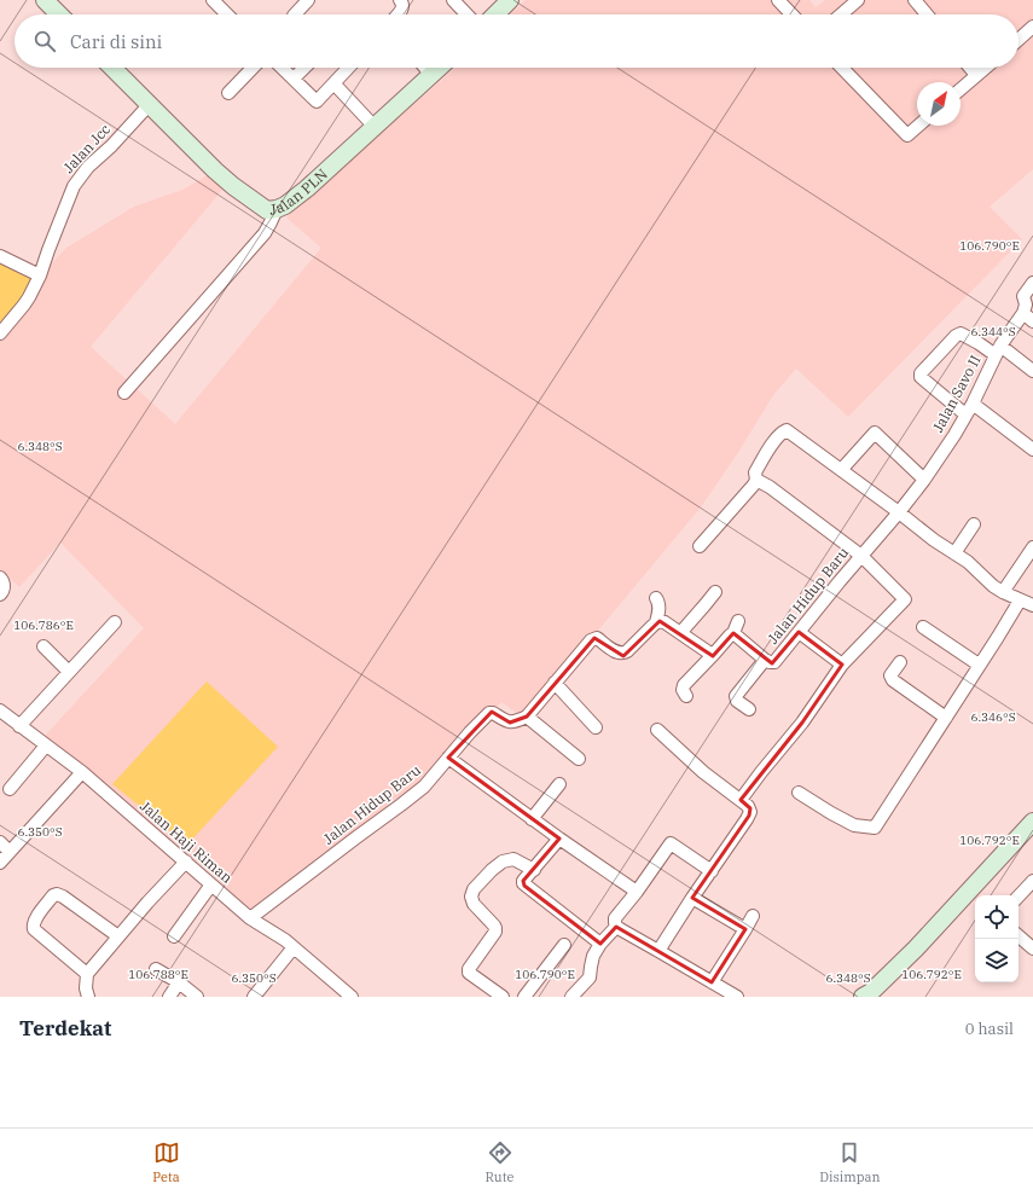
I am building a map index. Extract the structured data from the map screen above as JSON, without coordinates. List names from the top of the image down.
{
  "streets": {
    "street": [
      "Jalan Jcc",
      "Jalan PLN",
      "Jalan Savo II",
      "Jalan Hidup Baru",
      "Jalan Haji Riman"
    ]
  },
  "crossings": [
    ["Jalan Jcc", "Jalan PLN"],
    ["Jalan Savo II", "Jalan Hidup Baru"],
    ["Jalan Hidup Baru", "Jalan Haji Riman"]
  ],
  "north": "top right",
  "page": {
    "search": "Cari di sini",
    "heading": ["Terdekat", "0 hasil"],
    "nav": ["Peta", "Rute", "Disimpan"]
  },
  "coordinates": [
    "106.790°E",
    "6.344°S",
    "6.348°S",
    "106.786°E",
    "6.346°S",
    "6.350°S",
    "106.792°E",
    "106.788°E"
  ]
}
